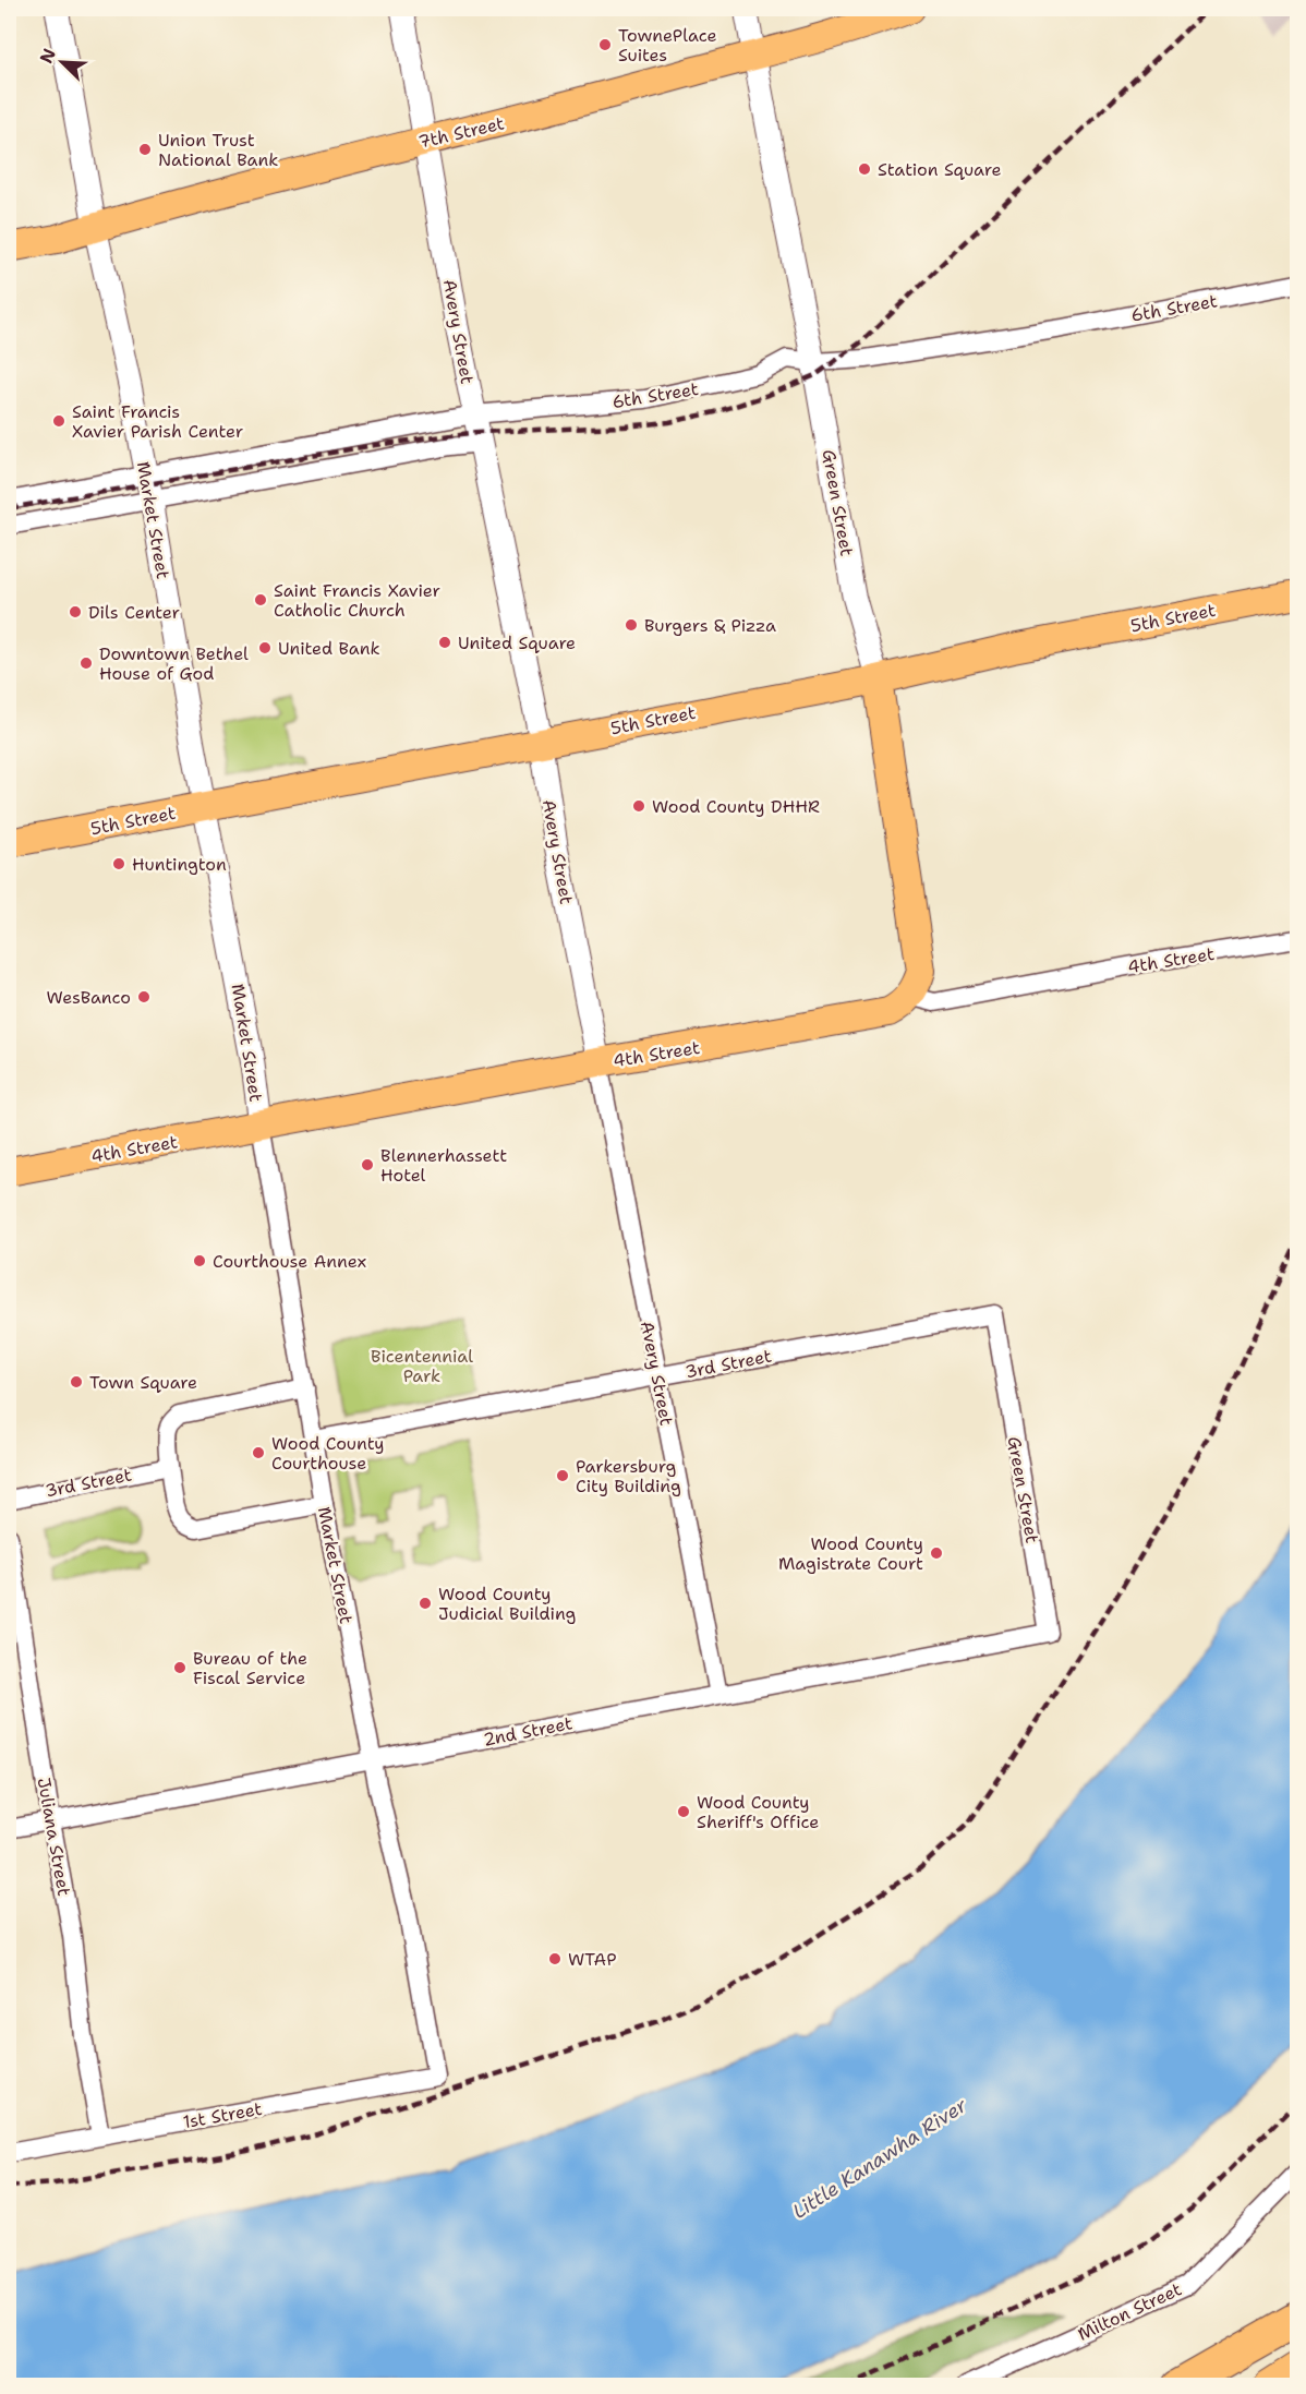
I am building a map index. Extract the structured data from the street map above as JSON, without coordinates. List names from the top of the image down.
{
  "streets": {
    "main road": [
      "7th Street",
      "Green Street",
      "5th Street",
      "4th Street"
    ],
    "street": [
      "6th Street",
      "Avery Street",
      "Market Street",
      "3rd Street",
      "2nd Street",
      "Juliana Street",
      "1st Street",
      "Milton Street"
    ]
  },
  "crossings": [
    ["7th Street", "Avery Street"],
    ["7th Street", "Green Street"],
    ["7th Street", "Market Street"],
    ["6th Street", "Avery Street"],
    ["6th Street", "Green Street"],
    ["6th Street", "Market Street"],
    ["Avery Street", "5th Street"],
    ["Avery Street", "4th Street"],
    ["Avery Street", "3rd Street"],
    ["Avery Street", "2nd Street"],
    ["Green Street", "5th Street"],
    ["Green Street", "4th Street"],
    ["Green Street", "3rd Street"],
    ["Green Street", "2nd Street"],
    ["Market Street", "5th Street"],
    ["Market Street", "4th Street"],
    ["Market Street", "3rd Street"],
    ["Market Street", "2nd Street"],
    ["Market Street", "1st Street"],
    ["2nd Street", "Juliana Street"],
    ["Juliana Street", "1st Street"]
  ],
  "water": ["Little Kanawha River"],
  "parks": ["Bicentennial Park"],
  "places": [
    "TownePlace Suites",
    "Union Trust National Bank",
    "Station Square",
    "Saint Francis Xavier Parish Center",
    "Saint Francis Xavier Catholic Church",
    "Dils Center",
    "Burgers & Pizza",
    "United Square",
    "United Bank",
    "Downtown Bethel House of God",
    "Wood County DHHR",
    "Huntington",
    "WesBanco",
    "Blennerhassett Hotel",
    "Courthouse Annex",
    "Town Square",
    "Wood County Courthouse",
    "Parkersburg City Building",
    "Wood County Magistrate Court",
    "Wood County Judicial Building",
    "Bureau of the Fiscal Service",
    "Wood County Sheriff's Office",
    "WTAP"
  ],
  "north": "top left"
}
